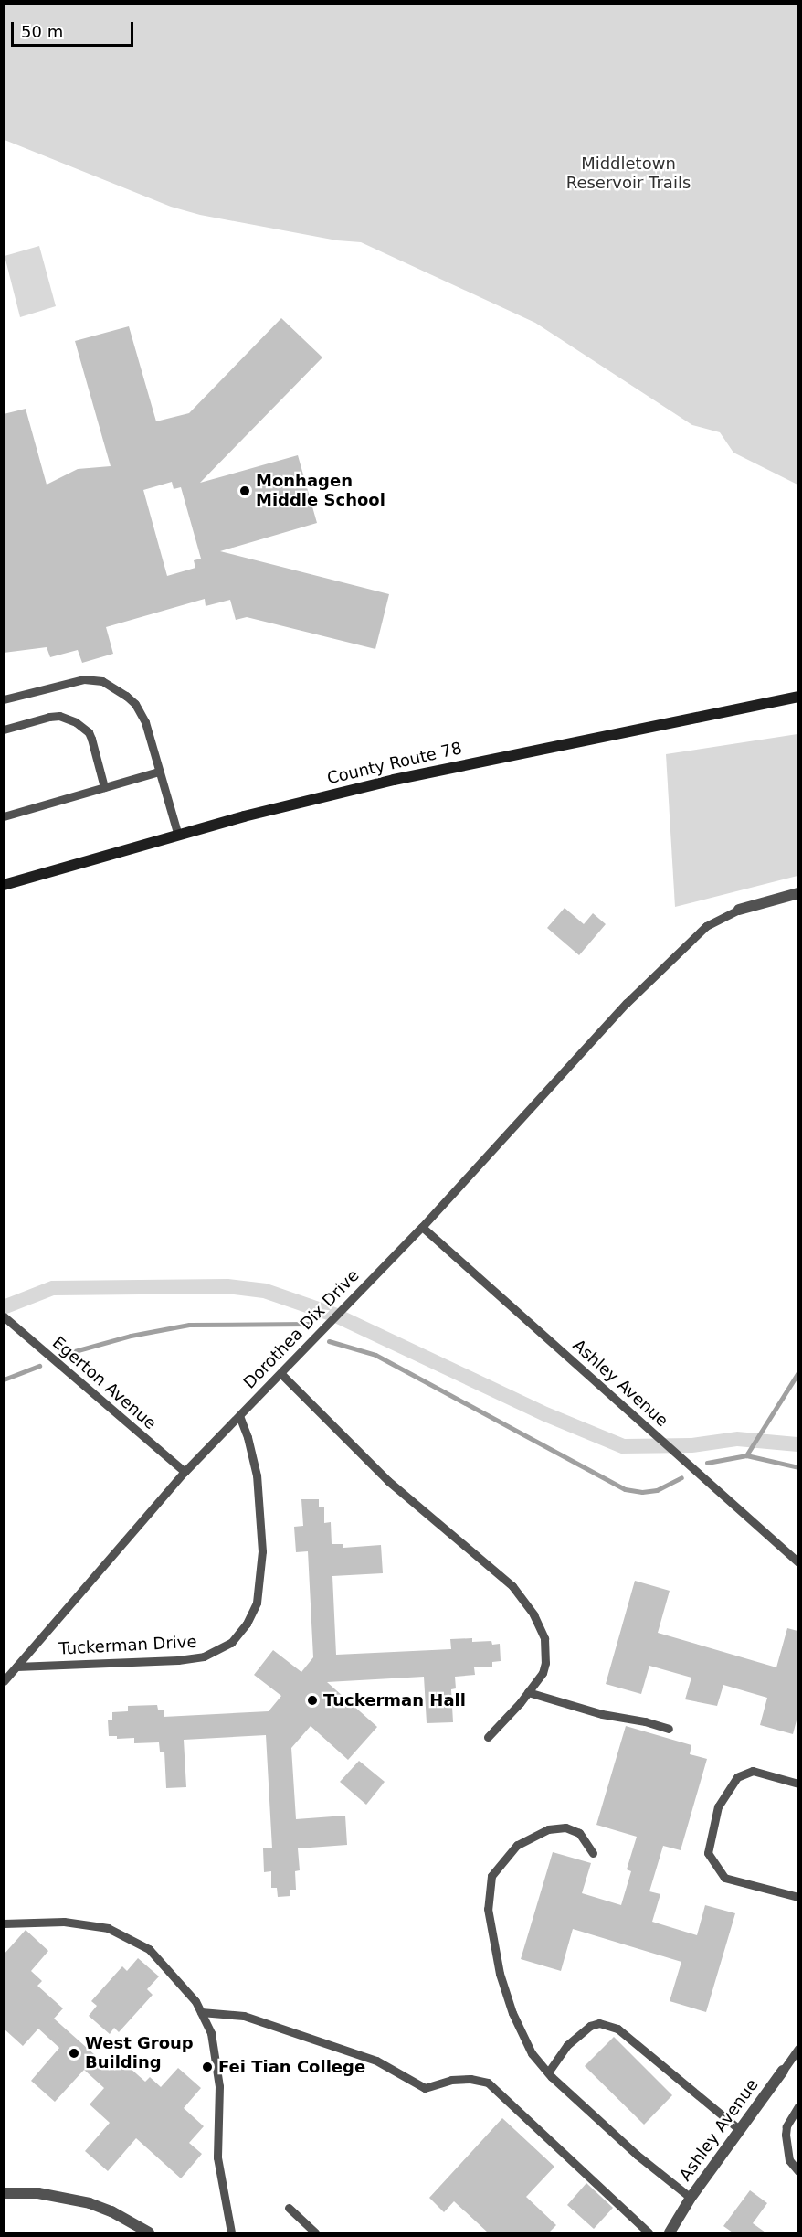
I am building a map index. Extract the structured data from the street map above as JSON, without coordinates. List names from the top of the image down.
{
  "streets": {
    "street": ["County Route 78", "Ashley Avenue"],
    "lane": ["Dorothea Dix Drive", "Egerton Avenue", "Tuckerman Drive"]
  },
  "crossings": [
    ["Dorothea Dix Drive", "Egerton Avenue"],
    ["Dorothea Dix Drive", "Ashley Avenue"],
    ["Dorothea Dix Drive", "Tuckerman Drive"]
  ],
  "parks": ["Middletown Reservoir Trails"],
  "places": [
    "Monhagen Middle School",
    "Tuckerman Hall",
    "West Group Building",
    "Fei Tian College"
  ],
  "scale_bar": "50 m"
}
